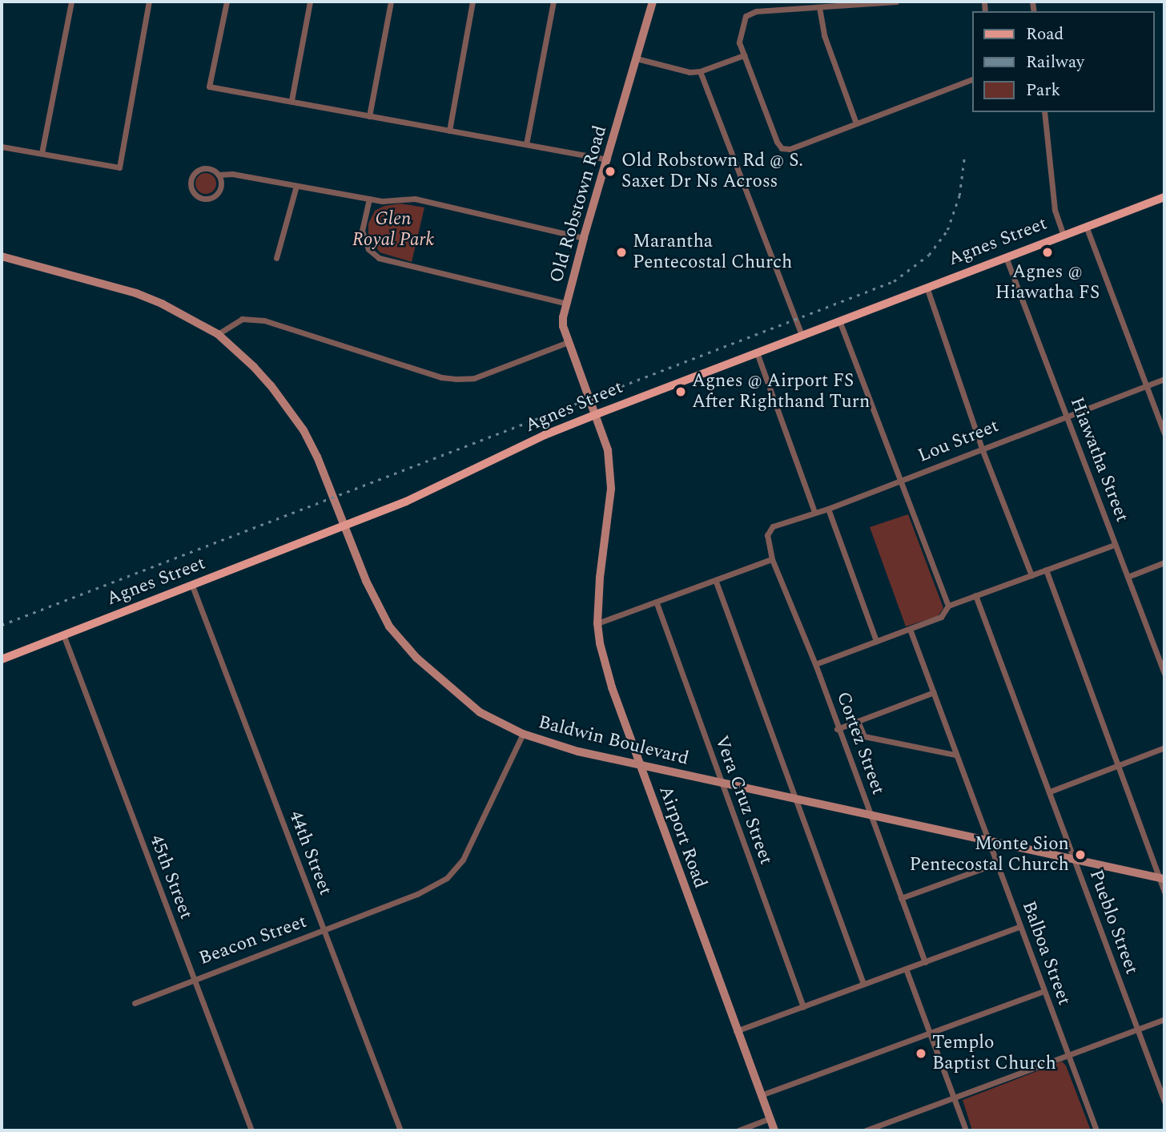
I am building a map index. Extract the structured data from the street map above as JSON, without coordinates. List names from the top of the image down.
{
  "streets": {
    "main road": [
      "Old Robstown Road",
      "Agnes Street",
      "Baldwin Boulevard",
      "Airport Road"
    ],
    "street": [
      "Lou Street",
      "Hiawatha Street",
      "Cortez Street",
      "Vera Cruz Street",
      "44th Street",
      "45th Street",
      "Pueblo Street",
      "Beacon Street",
      "Balboa Street"
    ]
  },
  "crossings": [
    ["Old Robstown Road", "Agnes Street"],
    ["Old Robstown Road", "Airport Road"],
    ["Agnes Street", "Hiawatha Street"],
    ["Agnes Street", "Baldwin Boulevard"],
    ["Agnes Street", "Airport Road"],
    ["Agnes Street", "44th Street"],
    ["Agnes Street", "45th Street"],
    ["Lou Street", "Hiawatha Street"],
    ["Lou Street", "Cortez Street"],
    ["Baldwin Boulevard", "Cortez Street"],
    ["Baldwin Boulevard", "Vera Cruz Street"],
    ["Baldwin Boulevard", "Airport Road"],
    ["Baldwin Boulevard", "Pueblo Street"],
    ["Baldwin Boulevard", "Beacon Street"],
    ["Baldwin Boulevard", "Balboa Street"],
    ["44th Street", "Beacon Street"],
    ["45th Street", "Beacon Street"]
  ],
  "parks": ["Glen Royal Park"],
  "places": [
    "Old Robstown Rd @ S. Saxet Dr Ns Across",
    "Marantha Pentecostal Church",
    "Agnes @ Hiawatha FS",
    "Agnes @ Airport FS After Righthand Turn",
    "Monte Sion Pentecostal Church",
    "Templo Baptist Church"
  ],
  "legend": ["Road", "Railway", "Park"]
}
